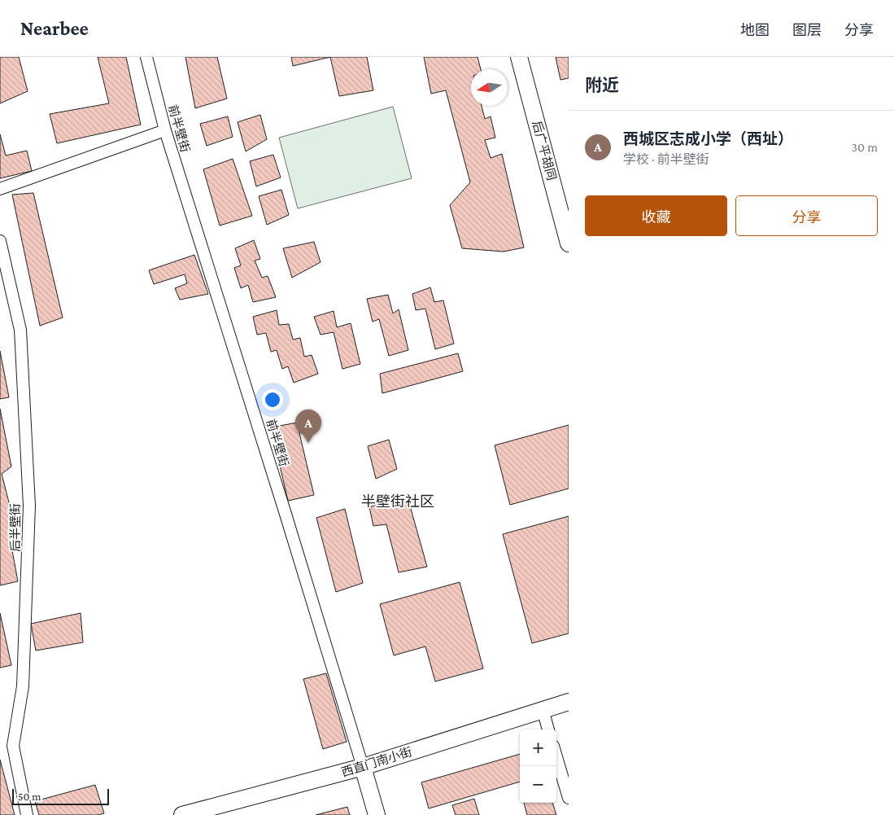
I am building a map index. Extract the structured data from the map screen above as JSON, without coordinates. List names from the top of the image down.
{
  "streets": {
    "street": [
      "前半壁街",
      "后广平胡同",
      "后半壁街",
      "西直门南小街"
    ]
  },
  "crossings": [
    ["前半壁街", "西直门南小街"]
  ],
  "districts": ["半壁街社区"],
  "scale_bar": "50 m",
  "north": "left",
  "page": {
    "header": "Nearbee",
    "nav": ["地图", "图层", "分享"],
    "heading": "附近",
    "list": [
      {
        "mark": "A",
        "name": "西城区志成小学（西址）",
        "note": "学校 · 前半壁街",
        "value": "30 m"
      }
    ],
    "buttons": ["收藏", "分享"],
    "pins": "A",
    "map_buttons": ["+", "−"],
    "scale": "50 m"
  }
}
